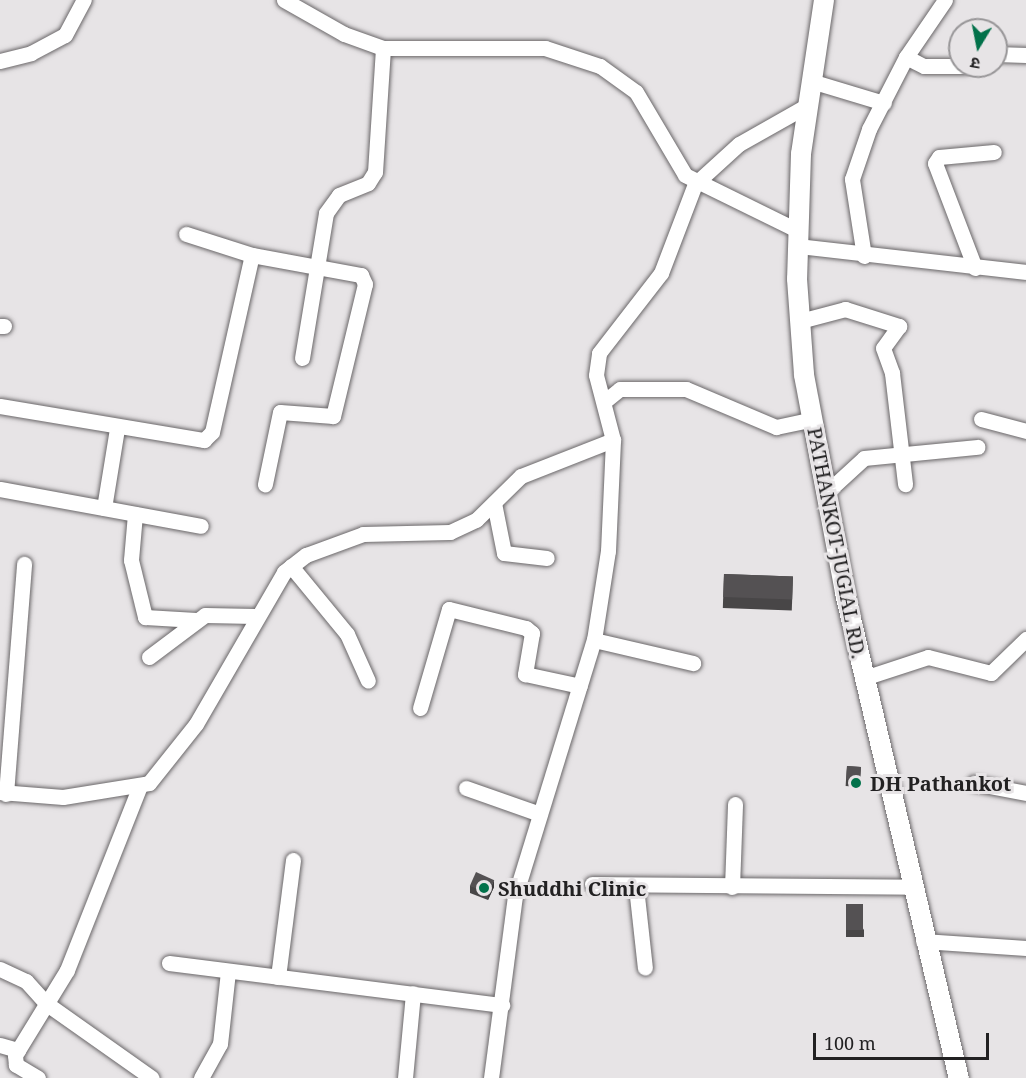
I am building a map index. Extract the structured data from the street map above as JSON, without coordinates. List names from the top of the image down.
{
  "streets": {
    "main road": ["PATHANKOT-JUGIAL RD."]
  },
  "places": ["DH Pathankot", "Shuddhi Clinic"],
  "scale_bar": "100 m",
  "north": "bottom"
}
